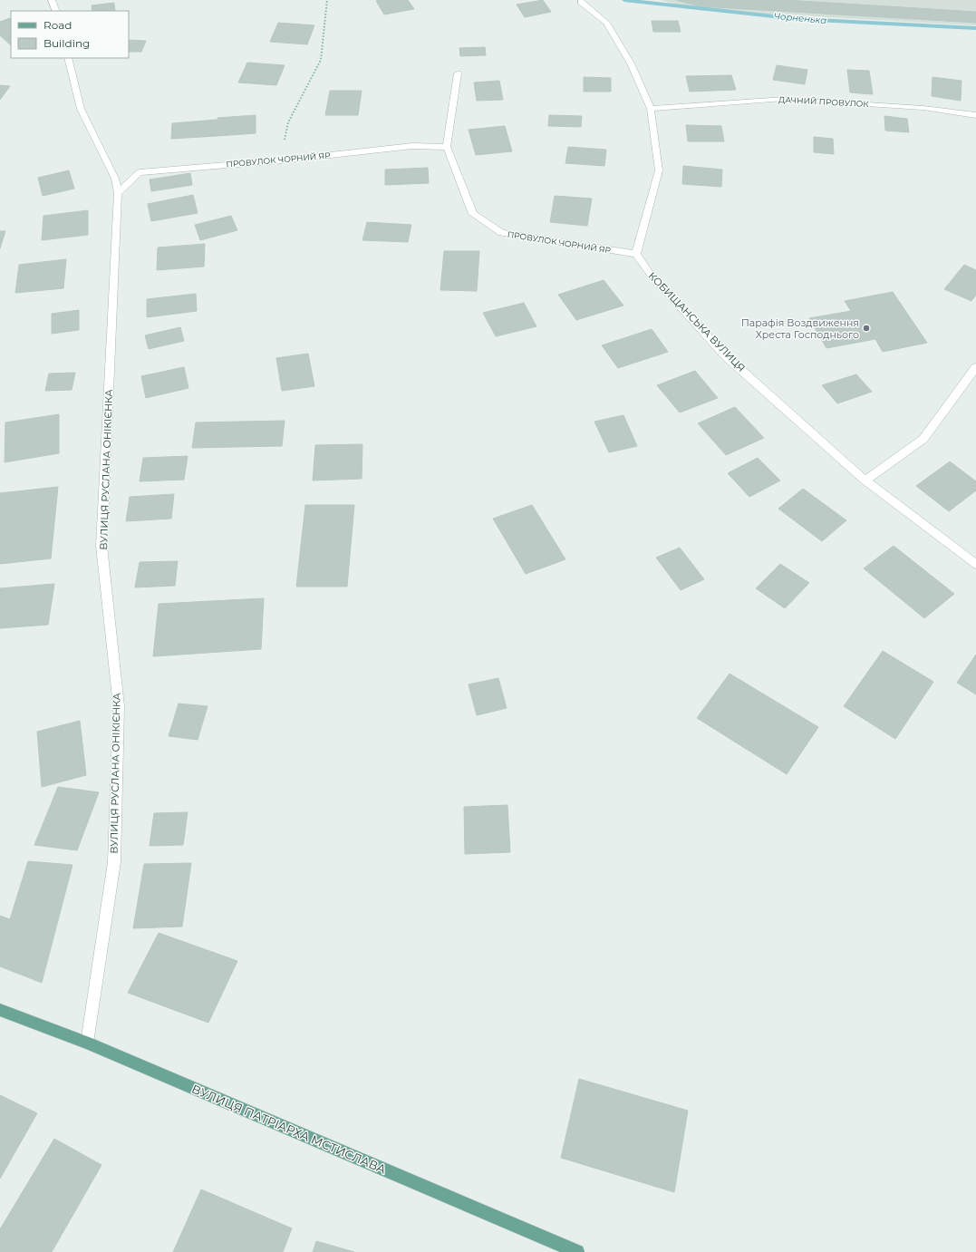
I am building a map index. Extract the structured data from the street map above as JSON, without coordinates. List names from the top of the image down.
{
  "streets": {
    "main road": ["ВУЛИЦЯ ПАТРІАРХА МСТИСЛАВА"],
    "street": [
      "ДАЧНИЙ ПРОВУЛОК",
      "ПРОВУЛОК ЧОРНИЙ ЯР",
      "КОБИЩАНСЬКА ВУЛИЦЯ",
      "ВУЛИЦЯ РУСЛАНА ОНІКІЄНКА"
    ]
  },
  "crossings": [
    ["ПРОВУЛОК ЧОРНИЙ ЯР", "КОБИЩАНСЬКА ВУЛИЦЯ"],
    ["ПРОВУЛОК ЧОРНИЙ ЯР", "ВУЛИЦЯ РУСЛАНА ОНІКІЄНКА"],
    ["ВУЛИЦЯ РУСЛАНА ОНІКІЄНКА", "ВУЛИЦЯ ПАТРІАРХА МСТИСЛАВА"]
  ],
  "water": ["Чорненька"],
  "places": ["Парафія Воздвиження Хреста Господнього"],
  "legend": ["Road", "Building"]
}
